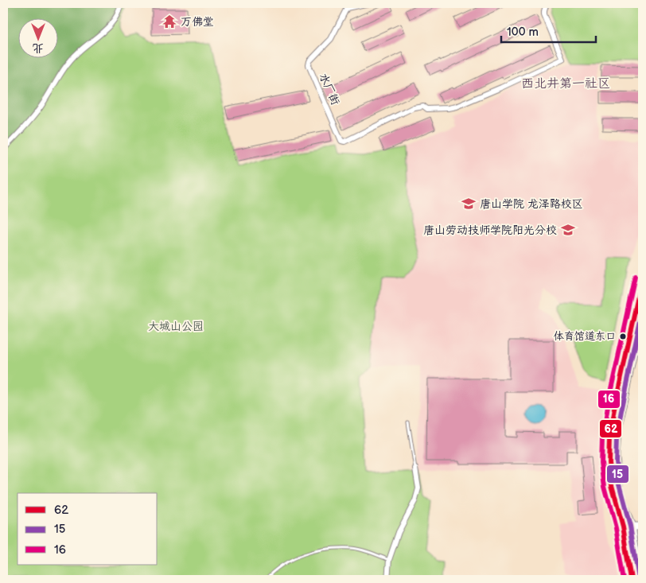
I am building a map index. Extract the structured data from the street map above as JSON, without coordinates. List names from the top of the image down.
{
  "streets": {
    "street": ["水厂街"]
  },
  "districts": ["西北井第一社区"],
  "parks": ["大城山公园"],
  "places": {
    "temple": ["万佛堂"],
    "school or university": ["唐山学院 龙泽路校区", "唐山劳动技师学院阳光分校"],
    "other": ["体育馆道东口"]
  },
  "lines": ["transit line 16", "transit line 62", "transit line 15"],
  "legend": ["62", "15", "16"],
  "scale_bar": "100 m",
  "north": "bottom"
}
